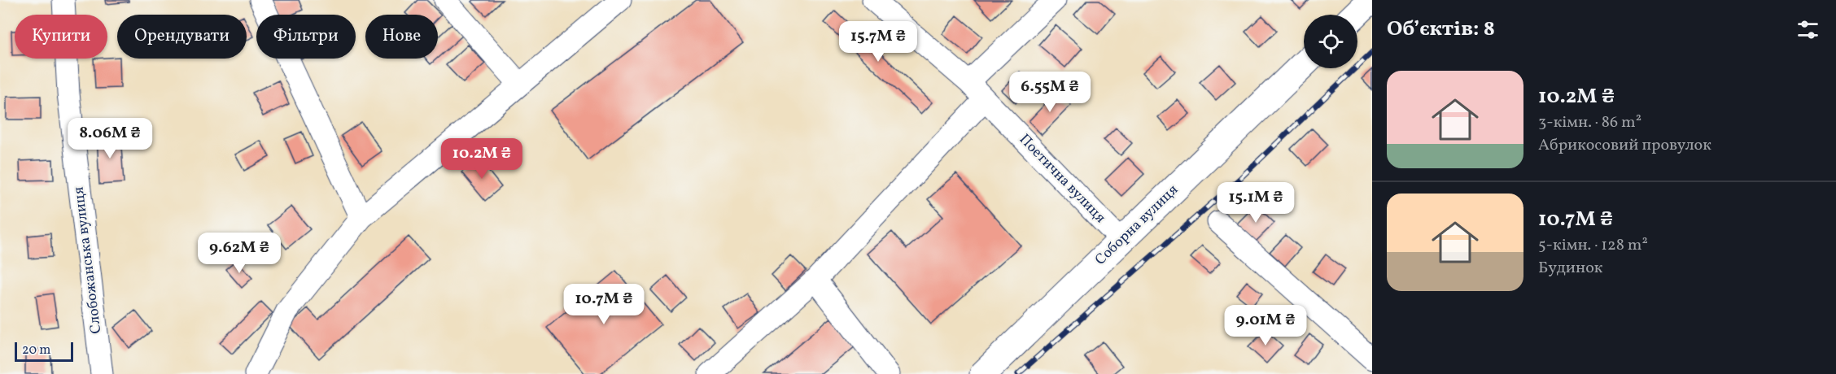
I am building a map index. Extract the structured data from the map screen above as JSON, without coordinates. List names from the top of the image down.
{
  "streets": {
    "street": ["Поетична вулиця", "Соборна вулиця", "Слобожанська вулиця"]
  },
  "crossings": [
    ["Поетична вулиця", "Соборна вулиця"]
  ],
  "scale_bar": "20 m",
  "page": {
    "heading": "Об’єктів: 8",
    "chip": [
      "Купити",
      "Орендувати",
      "Фільтри",
      "Нове"
    ],
    "price": [
      "15.7M ₴",
      "6.55M ₴",
      "8.06M ₴",
      "10.2M ₴",
      "15.1M ₴",
      "9.62M ₴",
      "10.7M ₴",
      "9.01M ₴"
    ],
    "list": [
      {
        "name": "10.2M ₴",
        "note": "3-кімн. · 86 m² · Абрикосовий провулок"
      },
      {
        "name": "10.7M ₴",
        "note": "5-кімн. · 128 m² · Будинок"
      }
    ],
    "scale": "20 m"
  }
}
